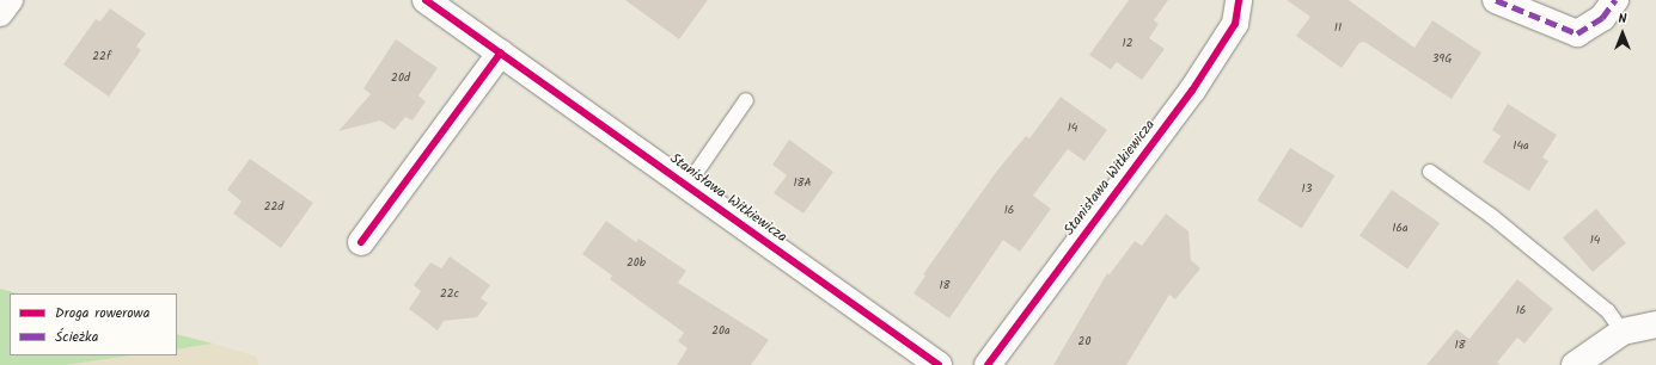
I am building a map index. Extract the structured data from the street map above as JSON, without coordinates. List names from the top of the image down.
{
  "streets": {
    "street": ["Stanisława Witkiewicza"]
  },
  "house_numbers": [
    "11",
    "12",
    "22f",
    "39G",
    "20d",
    "14",
    "14a",
    "18A",
    "13",
    "22d",
    "16",
    "16a",
    "14",
    "20b",
    "18",
    "22c",
    "16",
    "20a",
    "20",
    "18"
  ],
  "legend": ["Droga rowerowa", "Ścieżka"],
  "north": "top"
}
